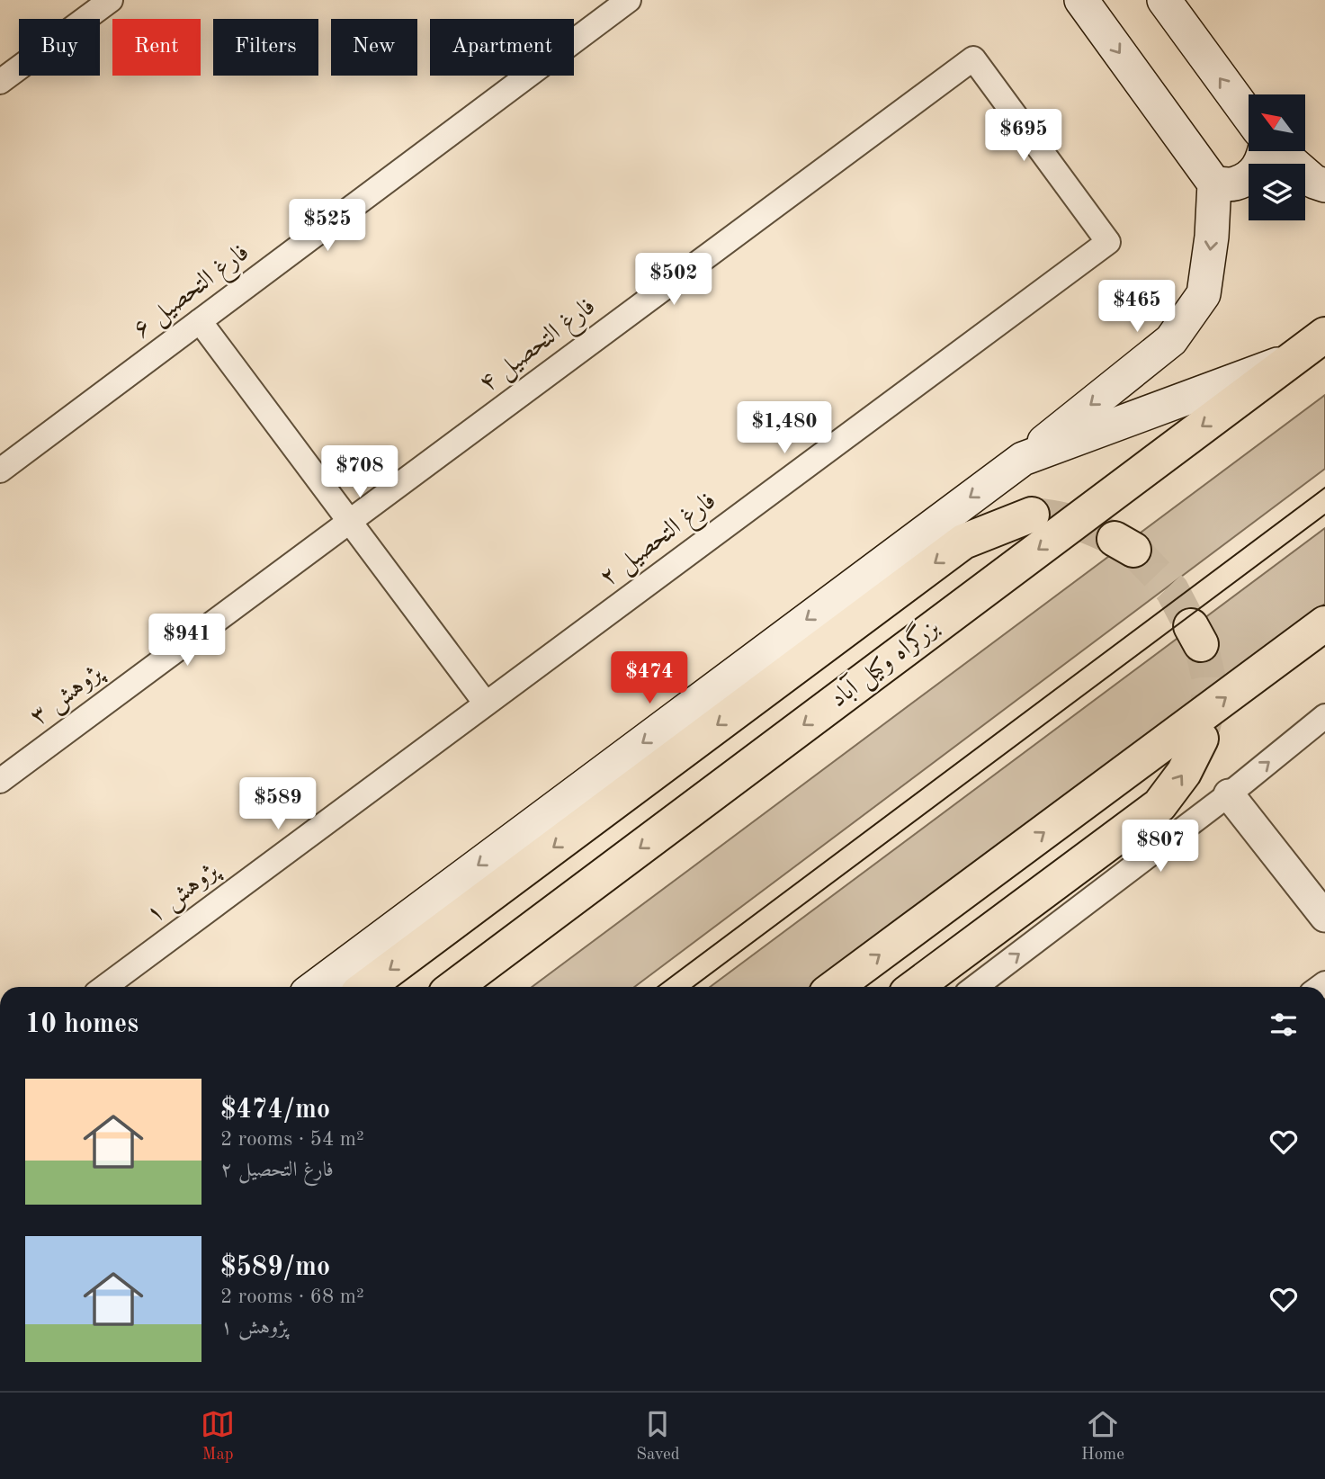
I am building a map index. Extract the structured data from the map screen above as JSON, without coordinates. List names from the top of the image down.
{
  "streets": {
    "highway": ["بزرگراه وکیل آباد"],
    "street": [
      "فارغ التحصیل ۶",
      "فارغ التحصیل ۴",
      "فارغ التحصیل ۲",
      "پژوهش ۳",
      "پژوهش ۱"
    ]
  },
  "crossings": [
    ["فارغ التحصیل ۴", "فارغ التحصیل ۲"],
    ["فارغ التحصیل ۴", "پژوهش ۳"],
    ["فارغ التحصیل ۲", "پژوهش ۱"]
  ],
  "north": "top left",
  "page": {
    "chip": [
      "Buy",
      "Rent",
      "Filters",
      "New",
      "Apartment"
    ],
    "price": [
      "$695",
      "$525",
      "$502",
      "$465",
      "$1,480",
      "$708",
      "$941",
      "$474",
      "$589",
      "$807"
    ],
    "heading": "10 homes",
    "list": [
      {
        "name": "$474/mo",
        "note": "2 rooms · 54 m² · فارغ التحصیل ۲"
      },
      {
        "name": "$589/mo",
        "note": "2 rooms · 68 m² · پژوهش ۱"
      }
    ],
    "tabs": ["Map", "Saved", "Home"]
  }
}
